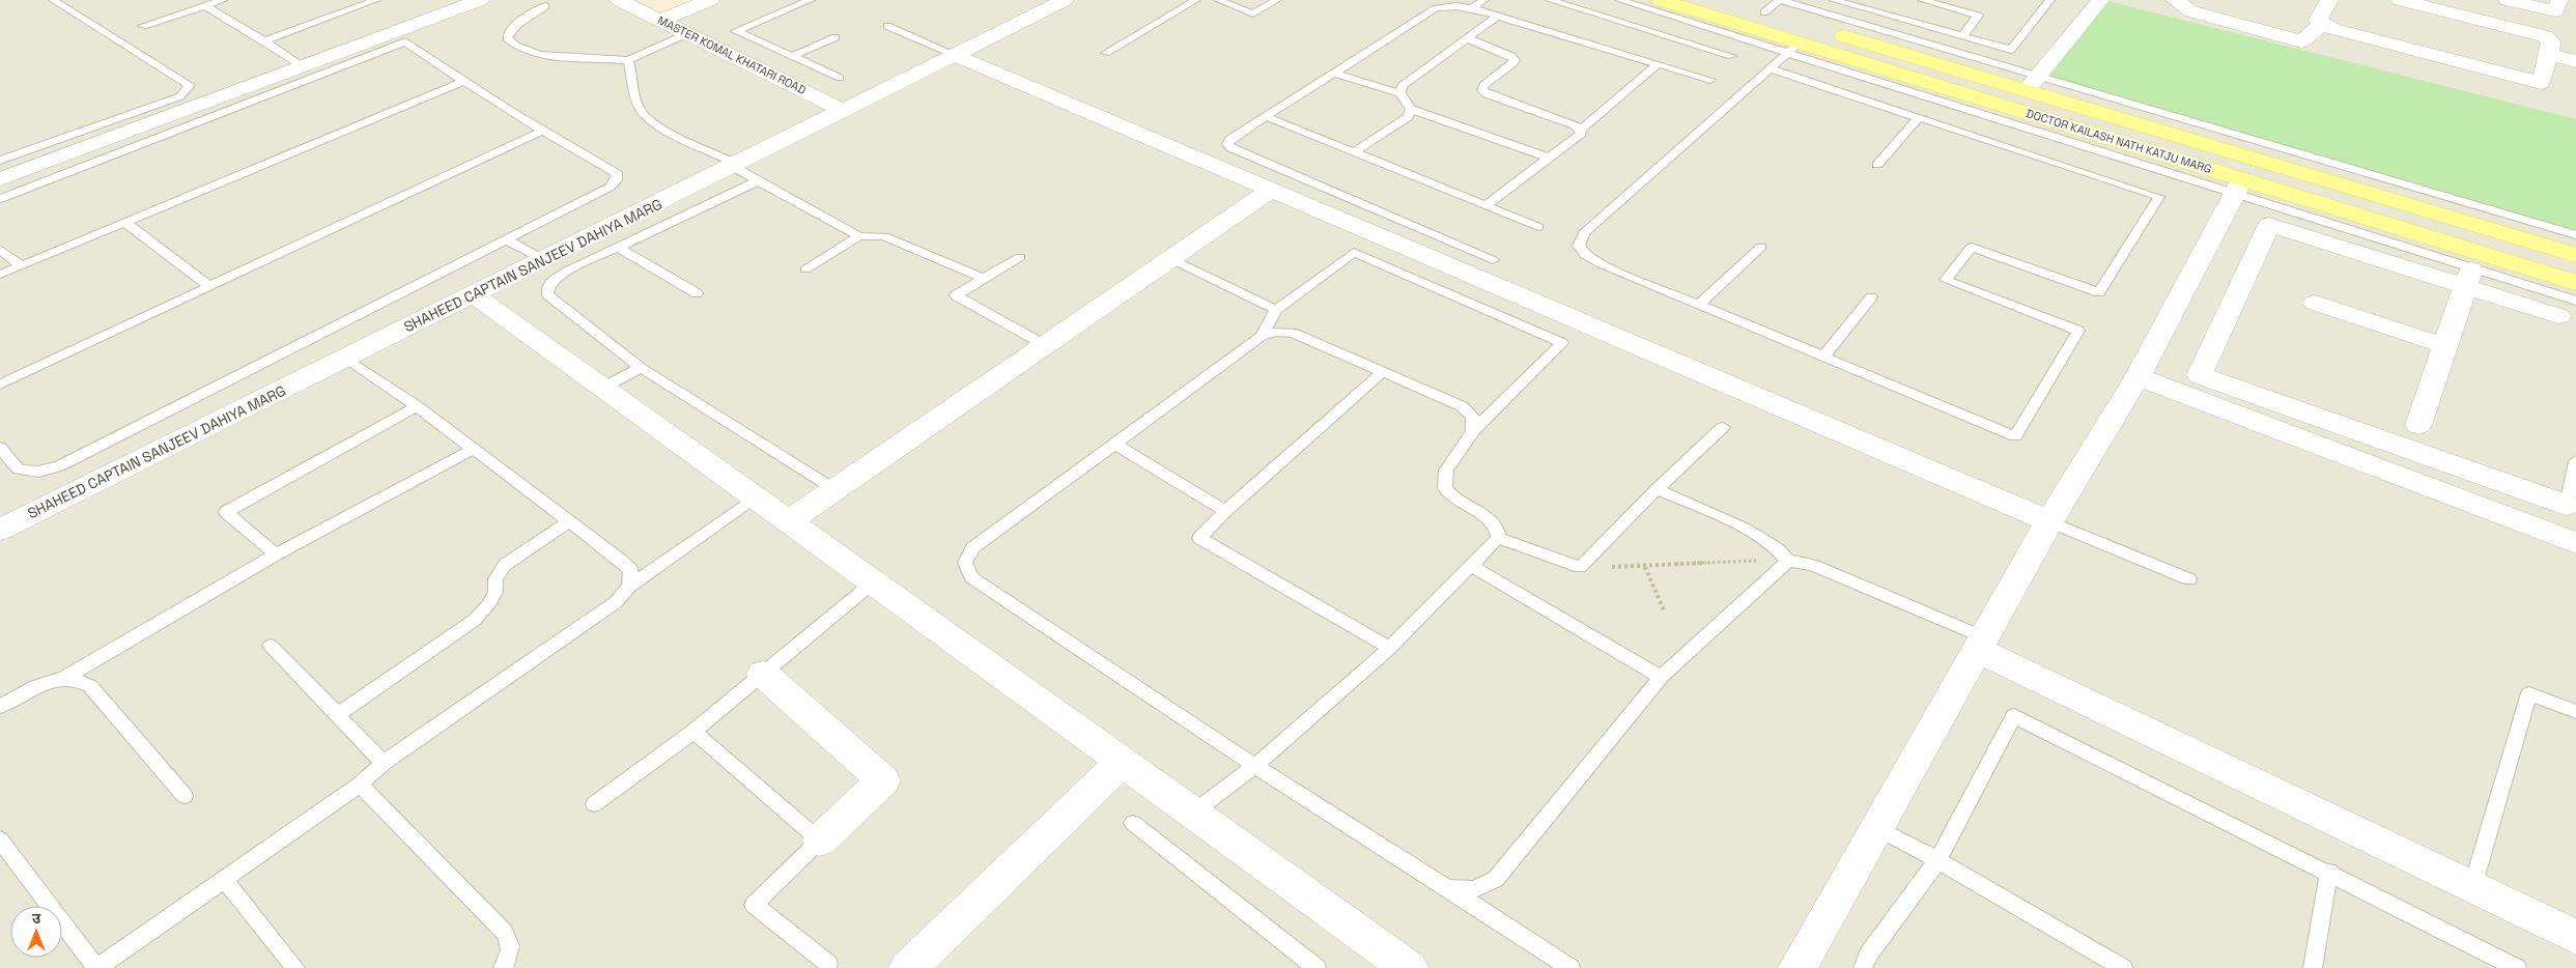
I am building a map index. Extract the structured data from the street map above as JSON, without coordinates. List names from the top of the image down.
{
  "streets": {
    "main road": ["DOCTOR KAILASH NATH KATJU MARG"],
    "street": ["MASTER KOMAL KHATARI ROAD", "SHAHEED CAPTAIN SANJEEV DAHIYA MARG"]
  },
  "crossings": [
    ["MASTER KOMAL KHATARI ROAD", "SHAHEED CAPTAIN SANJEEV DAHIYA MARG"]
  ],
  "north": "top"
}
